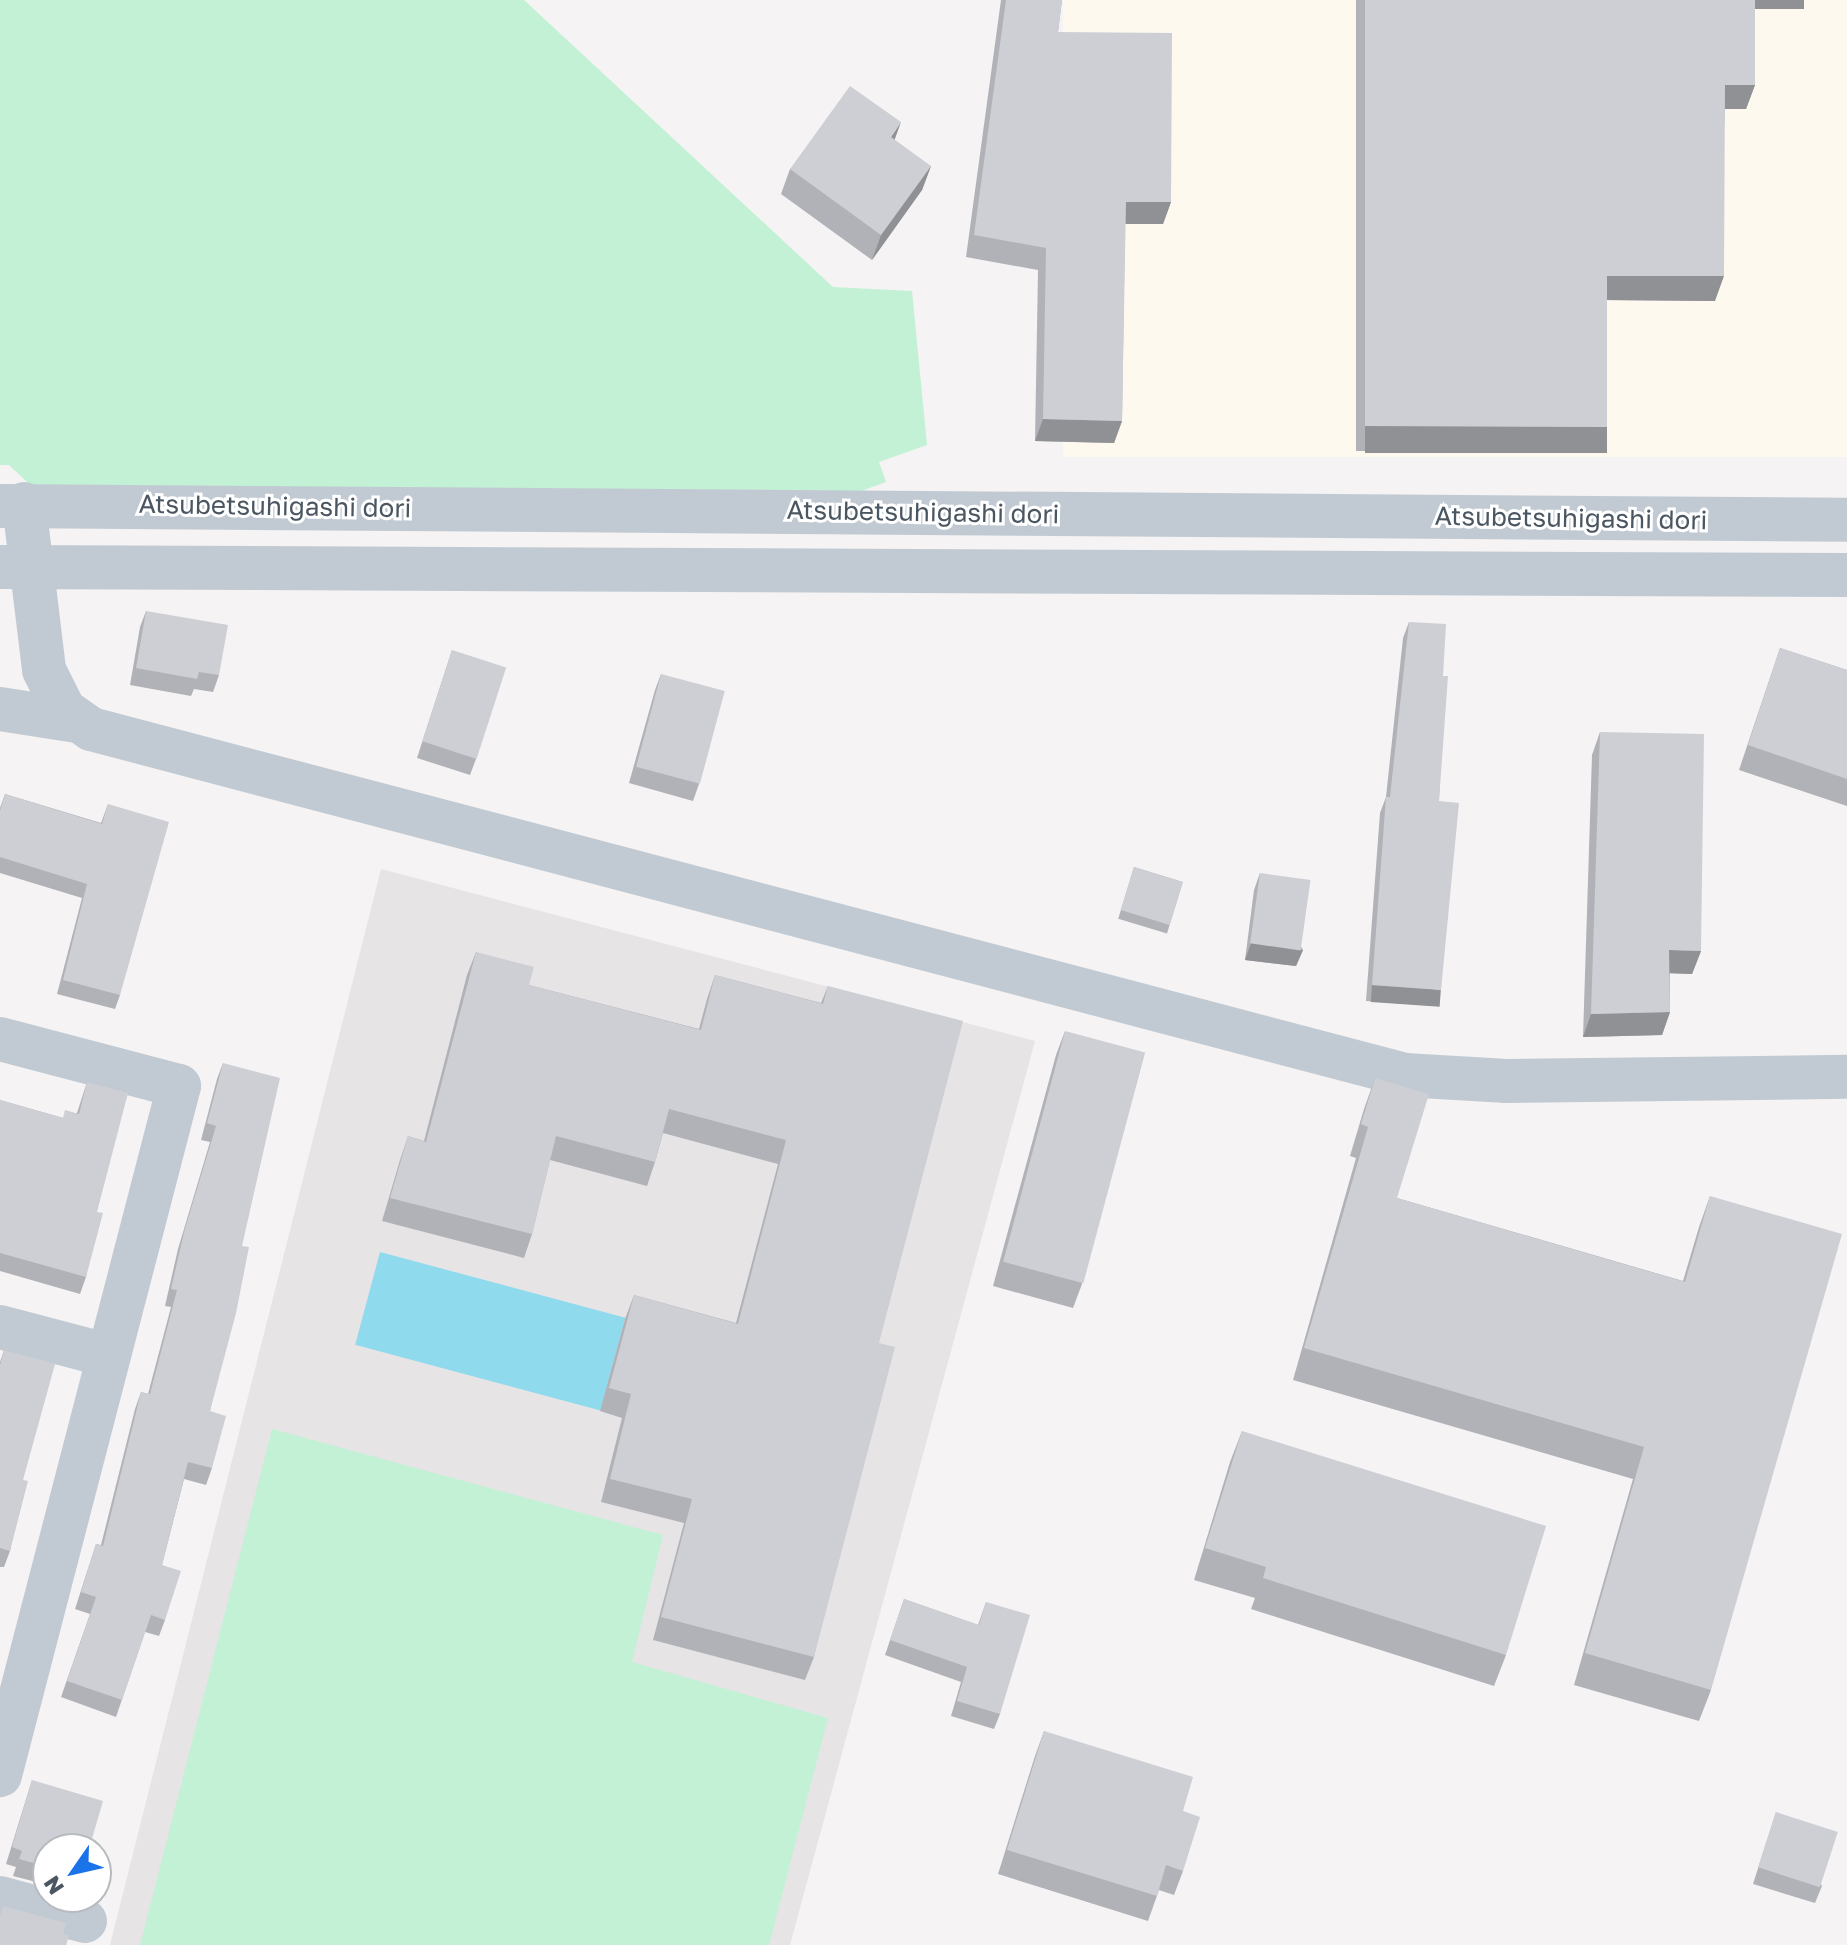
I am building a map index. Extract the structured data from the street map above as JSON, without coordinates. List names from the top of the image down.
{
  "streets": {
    "street": ["Atsubetsuhigashi dori"]
  },
  "north": "bottom left"
}
